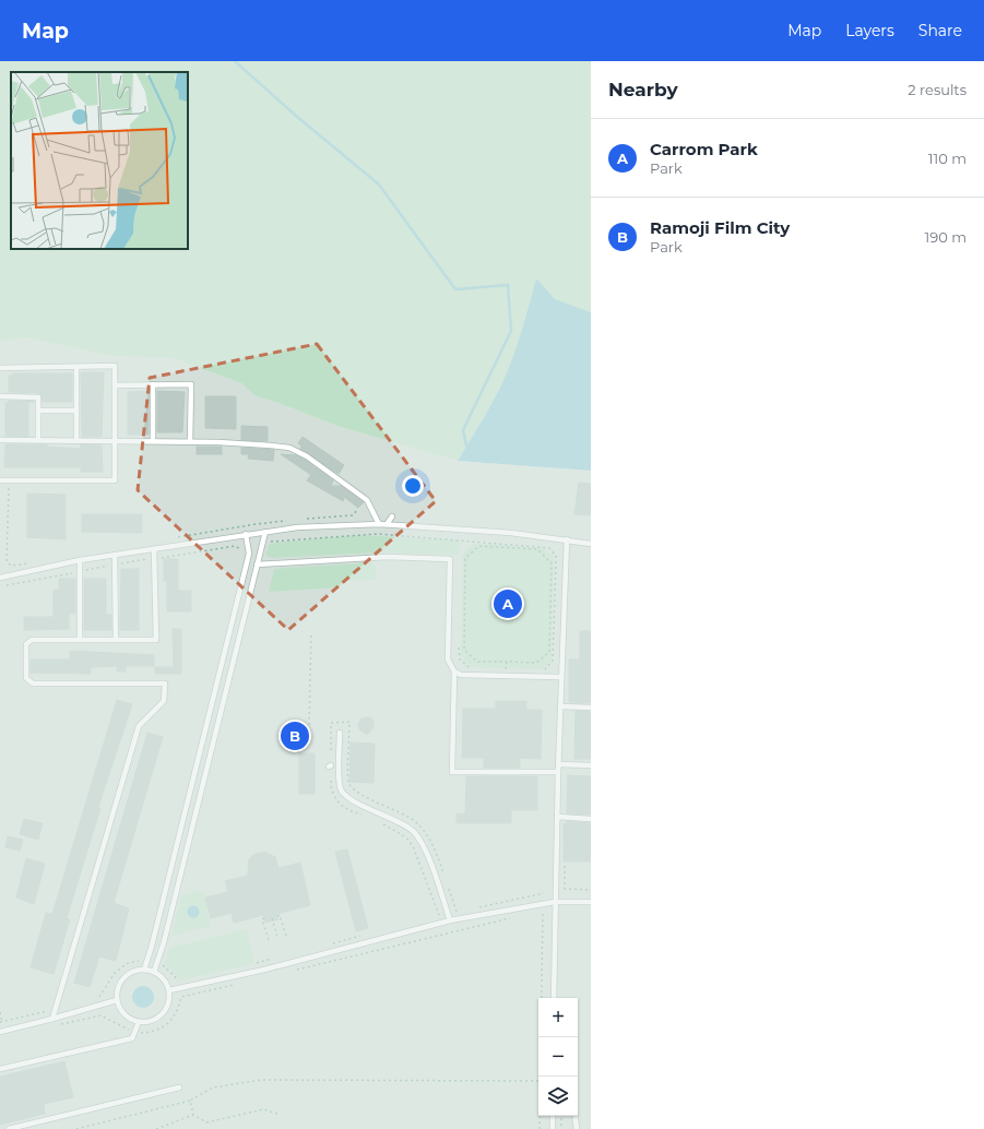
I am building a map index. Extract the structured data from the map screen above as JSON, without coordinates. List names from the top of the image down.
{
  "page": {
    "header": "Map",
    "nav": ["Map", "Layers", "Share"],
    "heading": ["Nearby", "2 results"],
    "list": [
      {
        "mark": "A",
        "name": "Carrom Park",
        "note": "Park",
        "value": "110 m"
      },
      {
        "mark": "B",
        "name": "Ramoji Film City",
        "note": "Park",
        "value": "190 m"
      }
    ],
    "pins": ["A", "B"],
    "map_buttons": ["+", "−"]
  }
}
